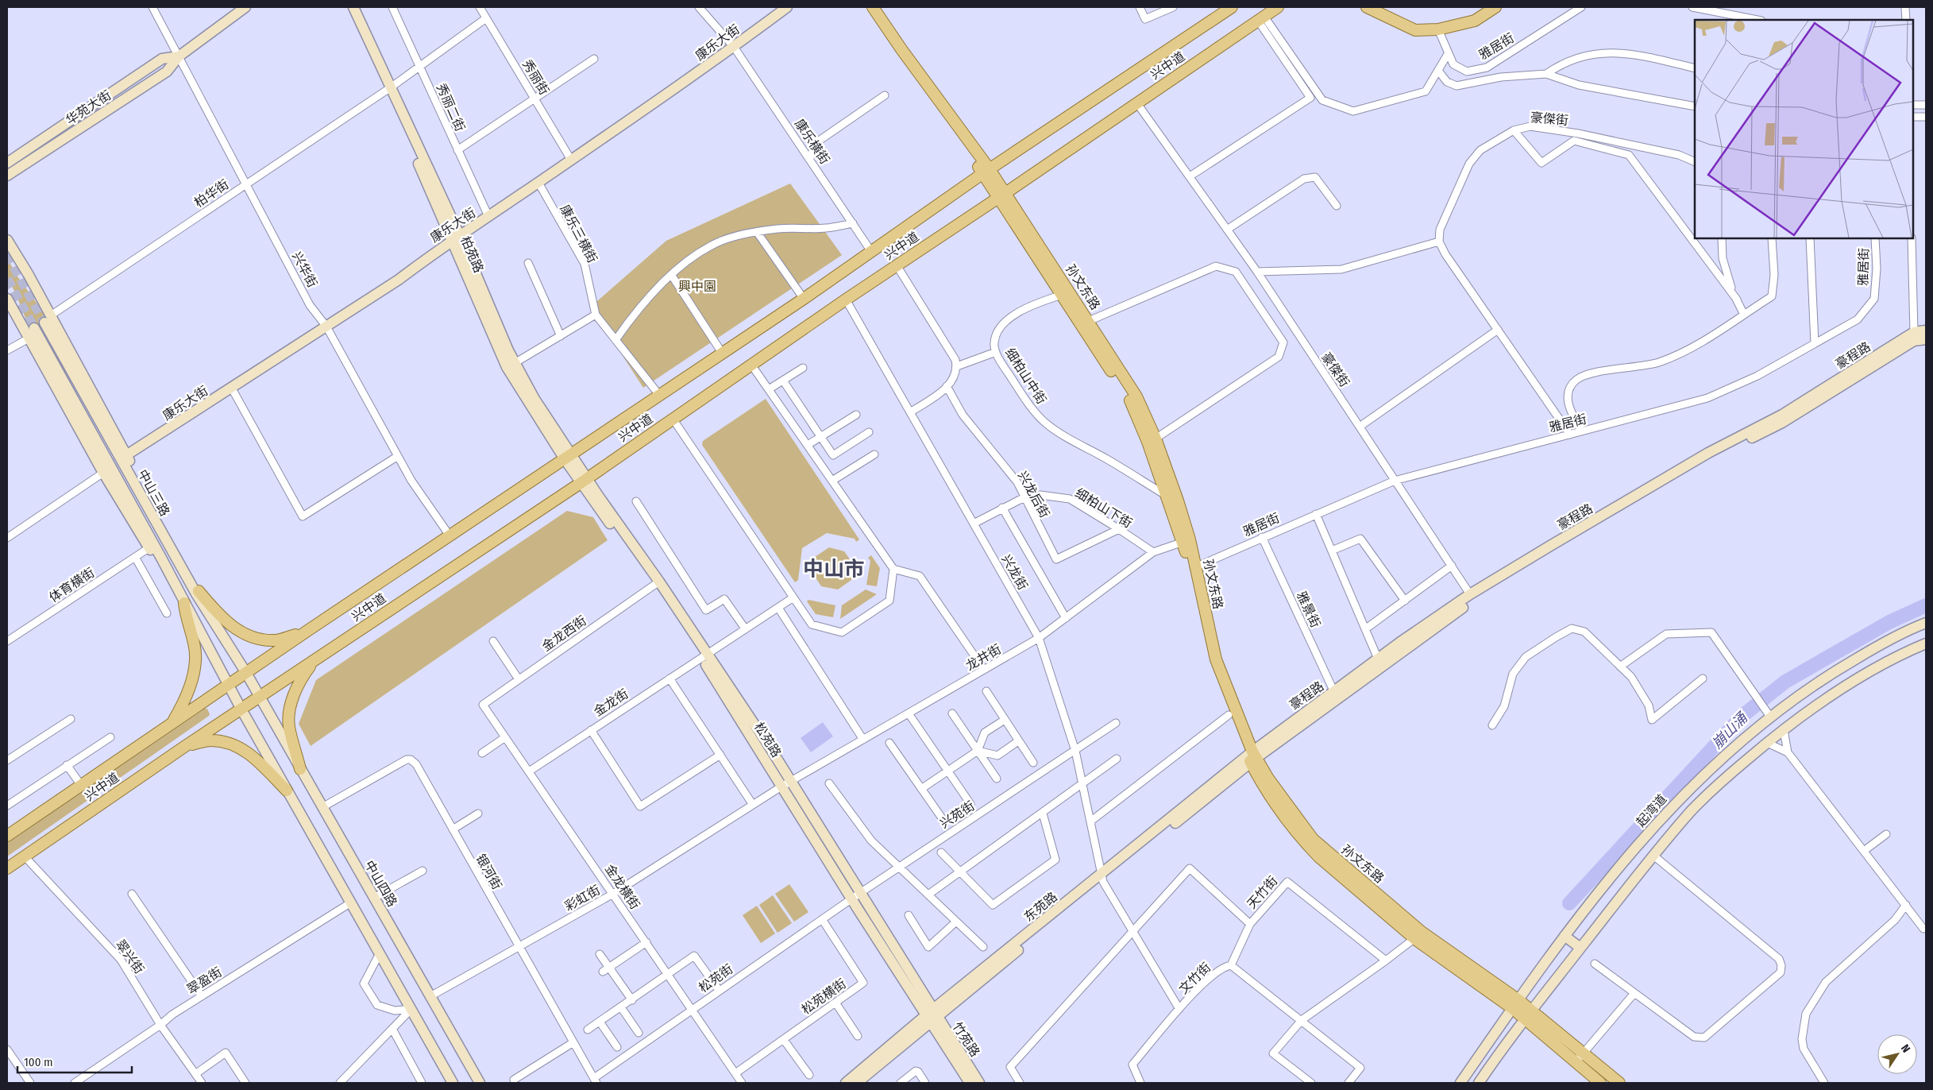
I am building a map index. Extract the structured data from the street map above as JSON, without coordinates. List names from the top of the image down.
{
  "streets": {
    "main road": ["兴中道", "孙文东路"],
    "street": [
      "康乐大街",
      "雅居街",
      "秀丽街",
      "华苑大街",
      "秀丽二街",
      "豪傑街",
      "康乐横街",
      "柏华街",
      "康乐三横街",
      "柏苑路",
      "兴华街",
      "豪程路",
      "细柏山中街",
      "中山三路",
      "兴龙后街",
      "细柏山下街",
      "兴龙街",
      "体育横街",
      "雅景街",
      "金龙西街",
      "龙井街",
      "金龙街",
      "松苑路",
      "起湾道",
      "兴苑街",
      "银河街",
      "中山四路",
      "金龙横街",
      "天竹街",
      "彩虹街",
      "东苑路",
      "翠兴街",
      "松苑街",
      "文竹街",
      "翠盈街",
      "松苑横街",
      "竹苑路"
    ]
  },
  "crossings": [
    ["康乐大街", "秀丽街"],
    ["康乐大街", "秀丽二街"],
    ["康乐大街", "康乐横街"],
    ["康乐大街", "康乐三横街"],
    ["康乐大街", "柏苑路"],
    ["康乐大街", "兴华街"],
    ["康乐大街", "中山三路"],
    ["雅居街", "豪傑街"],
    ["雅居街", "孙文东路"],
    ["雅居街", "雅景街"],
    ["兴中道", "豪傑街"],
    ["兴中道", "康乐横街"],
    ["兴中道", "康乐三横街"],
    ["兴中道", "柏苑路"],
    ["兴中道", "兴华街"],
    ["兴中道", "孙文东路"],
    ["兴中道", "中山三路"],
    ["兴中道", "兴龙街"],
    ["兴中道", "松苑路"],
    ["兴中道", "中山四路"],
    ["兴中道", "翠兴街"],
    ["秀丽街", "柏华街"],
    ["华苑大街", "兴华街"],
    ["秀丽二街", "柏华街"],
    ["豪傑街", "豪程路"],
    ["柏华街", "柏苑路"],
    ["柏华街", "兴华街"],
    ["柏华街", "中山三路"],
    ["柏苑路", "松苑路"],
    ["孙文东路", "豪程路"],
    ["孙文东路", "细柏山中街"],
    ["孙文东路", "龙井街"],
    ["孙文东路", "起湾道"],
    ["孙文东路", "东苑路"],
    ["豪程路", "雅景街"],
    ["豪程路", "东苑路"],
    ["中山三路", "体育横街"],
    ["中山三路", "中山四路"],
    ["兴龙后街", "细柏山下街"],
    ["细柏山下街", "兴龙街"],
    ["细柏山下街", "龙井街"],
    ["兴龙街", "龙井街"],
    ["兴龙街", "兴苑街"],
    ["兴龙街", "东苑路"],
    ["金龙西街", "松苑路"],
    ["金龙西街", "金龙横街"],
    ["龙井街", "松苑路"],
    ["龙井街", "彩虹街"],
    ["金龙街", "松苑路"],
    ["金龙街", "金龙横街"],
    ["松苑路", "兴苑街"],
    ["松苑路", "彩虹街"],
    ["松苑路", "东苑路"],
    ["松苑路", "松苑街"],
    ["松苑路", "竹苑路"],
    ["兴苑街", "松苑街"],
    ["银河街", "中山四路"],
    ["银河街", "彩虹街"],
    ["银河街", "松苑街"],
    ["中山四路", "彩虹街"],
    ["金龙横街", "彩虹街"],
    ["金龙横街", "松苑街"],
    ["金龙横街", "松苑横街"],
    ["东苑路", "竹苑路"],
    ["翠兴街", "翠盈街"],
    ["松苑街", "松苑横街"]
  ],
  "districts": ["中山市"],
  "water": ["崩山涌"],
  "parks": ["興中園"],
  "scale_bar": "100 m",
  "north": "top right"
}
